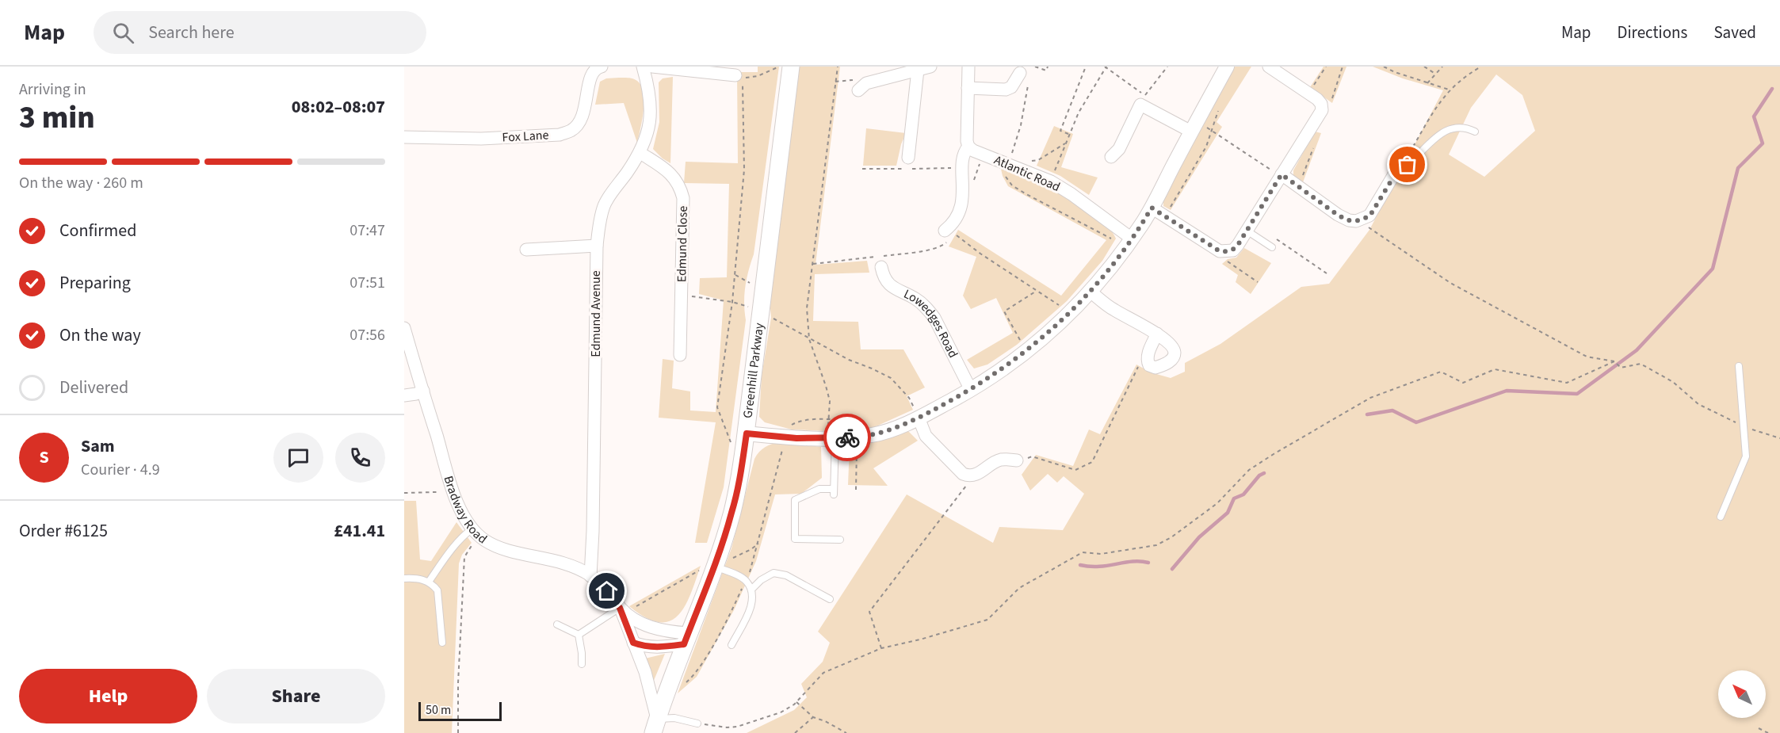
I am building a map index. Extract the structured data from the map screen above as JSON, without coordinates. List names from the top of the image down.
{
  "streets": {
    "main road": ["Greenhill Parkway"],
    "street": [
      "Fox Lane",
      "Atlantic Road",
      "Edmund Close",
      "Edmund Avenue",
      "Lowedges Road",
      "Bradway Road"
    ]
  },
  "crossings": [
    ["Edmund Close", "Edmund Avenue"],
    ["Edmund Avenue", "Bradway Road"],
    ["Greenhill Parkway", "Bradway Road"]
  ],
  "scale_bar": "50 m",
  "north": "top left",
  "page": {
    "header": "Map",
    "search": "Search here",
    "nav": ["Map", "Directions", "Saved"],
    "heading": ["3 min", "Arriving in", "08:02–08:07"],
    "panel": [
      "Sam",
      "Courier · 4.9",
      "Order #6125",
      "£41.41"
    ],
    "bar": "On the way · 260 m",
    "list": [
      ["Confirmed", "07:47"],
      ["Preparing", "07:51"],
      ["On the way", "07:56"],
      "Delivered"
    ],
    "round": "S",
    "buttons": ["Help", "Share"],
    "scale": "50 m"
  }
}
